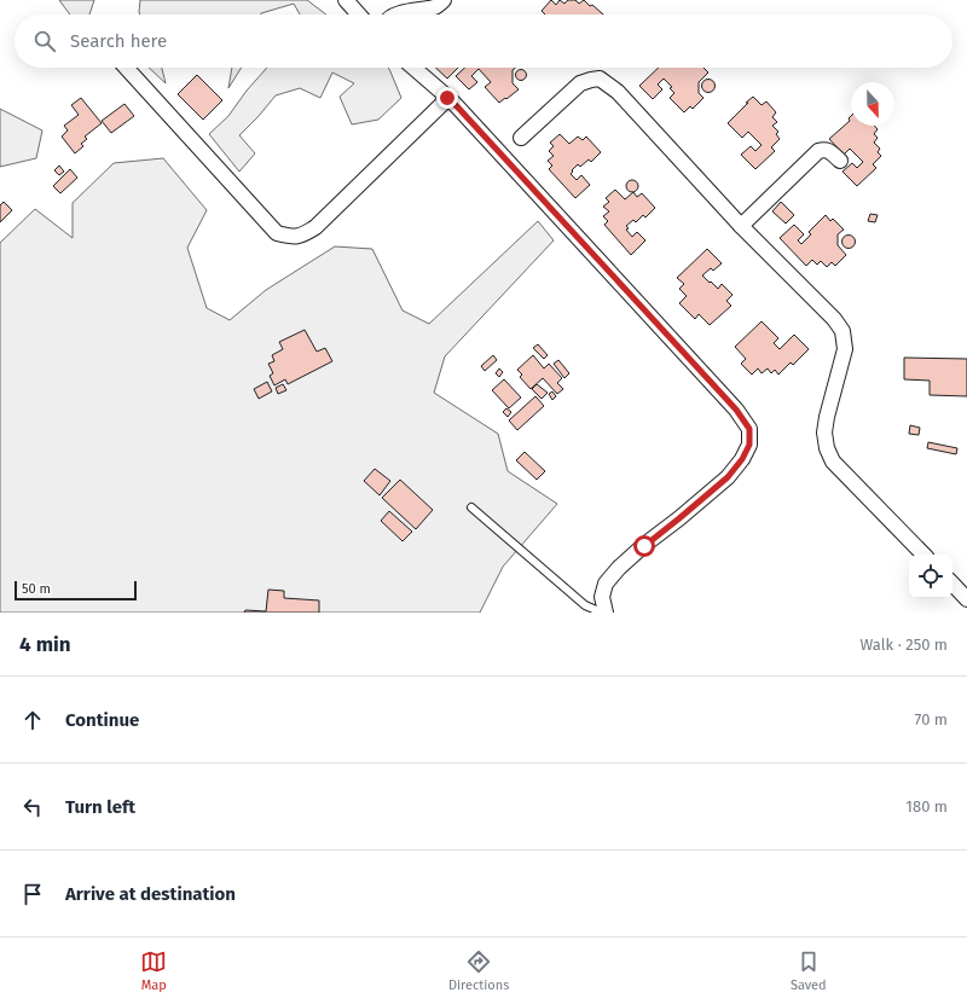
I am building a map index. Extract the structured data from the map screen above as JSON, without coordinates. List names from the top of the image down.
{
  "scale_bar": "50 m",
  "north": "bottom",
  "page": {
    "search": "Search here",
    "scale": "50 m",
    "heading": ["4 min", "Walk · 250 m"],
    "list": [
      ["Continue", "70 m"],
      ["Turn left", "180 m"],
      "Arrive at destination"
    ],
    "nav": ["Map", "Directions", "Saved"]
  }
}
